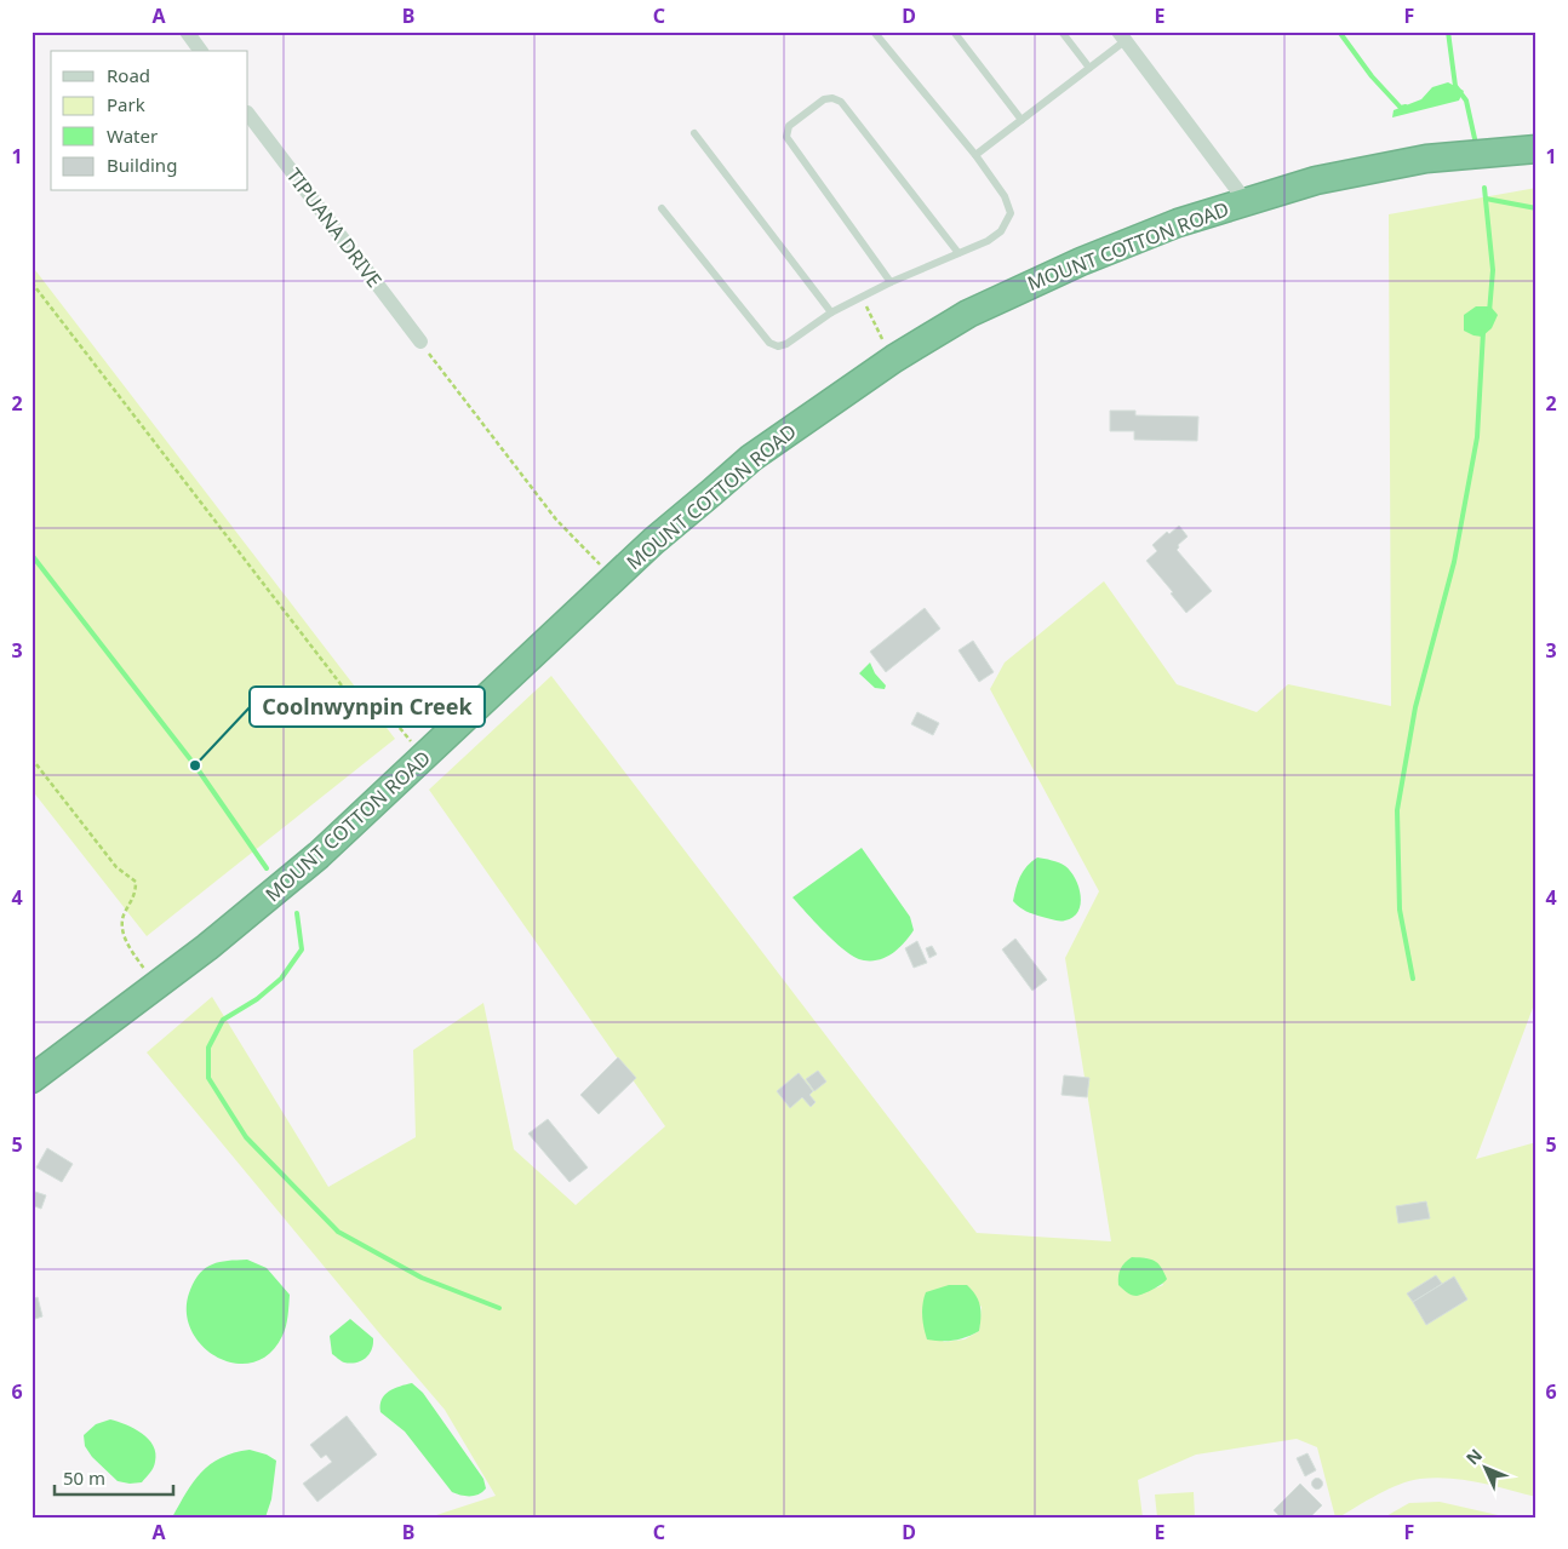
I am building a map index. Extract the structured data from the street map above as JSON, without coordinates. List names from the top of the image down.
{
  "streets": {
    "highway": ["MOUNT COTTON ROAD"],
    "street": ["TIPUANA DRIVE"]
  },
  "places": ["Coolnwynpin Creek"],
  "legend": [
    "Road",
    "Park",
    "Water",
    "Building"
  ],
  "scale_bar": "50 m",
  "north": "top left",
  "grid": {
    "columns": [
      "A",
      "B",
      "C",
      "D",
      "E",
      "F"
    ],
    "rows": [
      "1",
      "2",
      "3",
      "4",
      "5",
      "6"
    ]
  }
}
